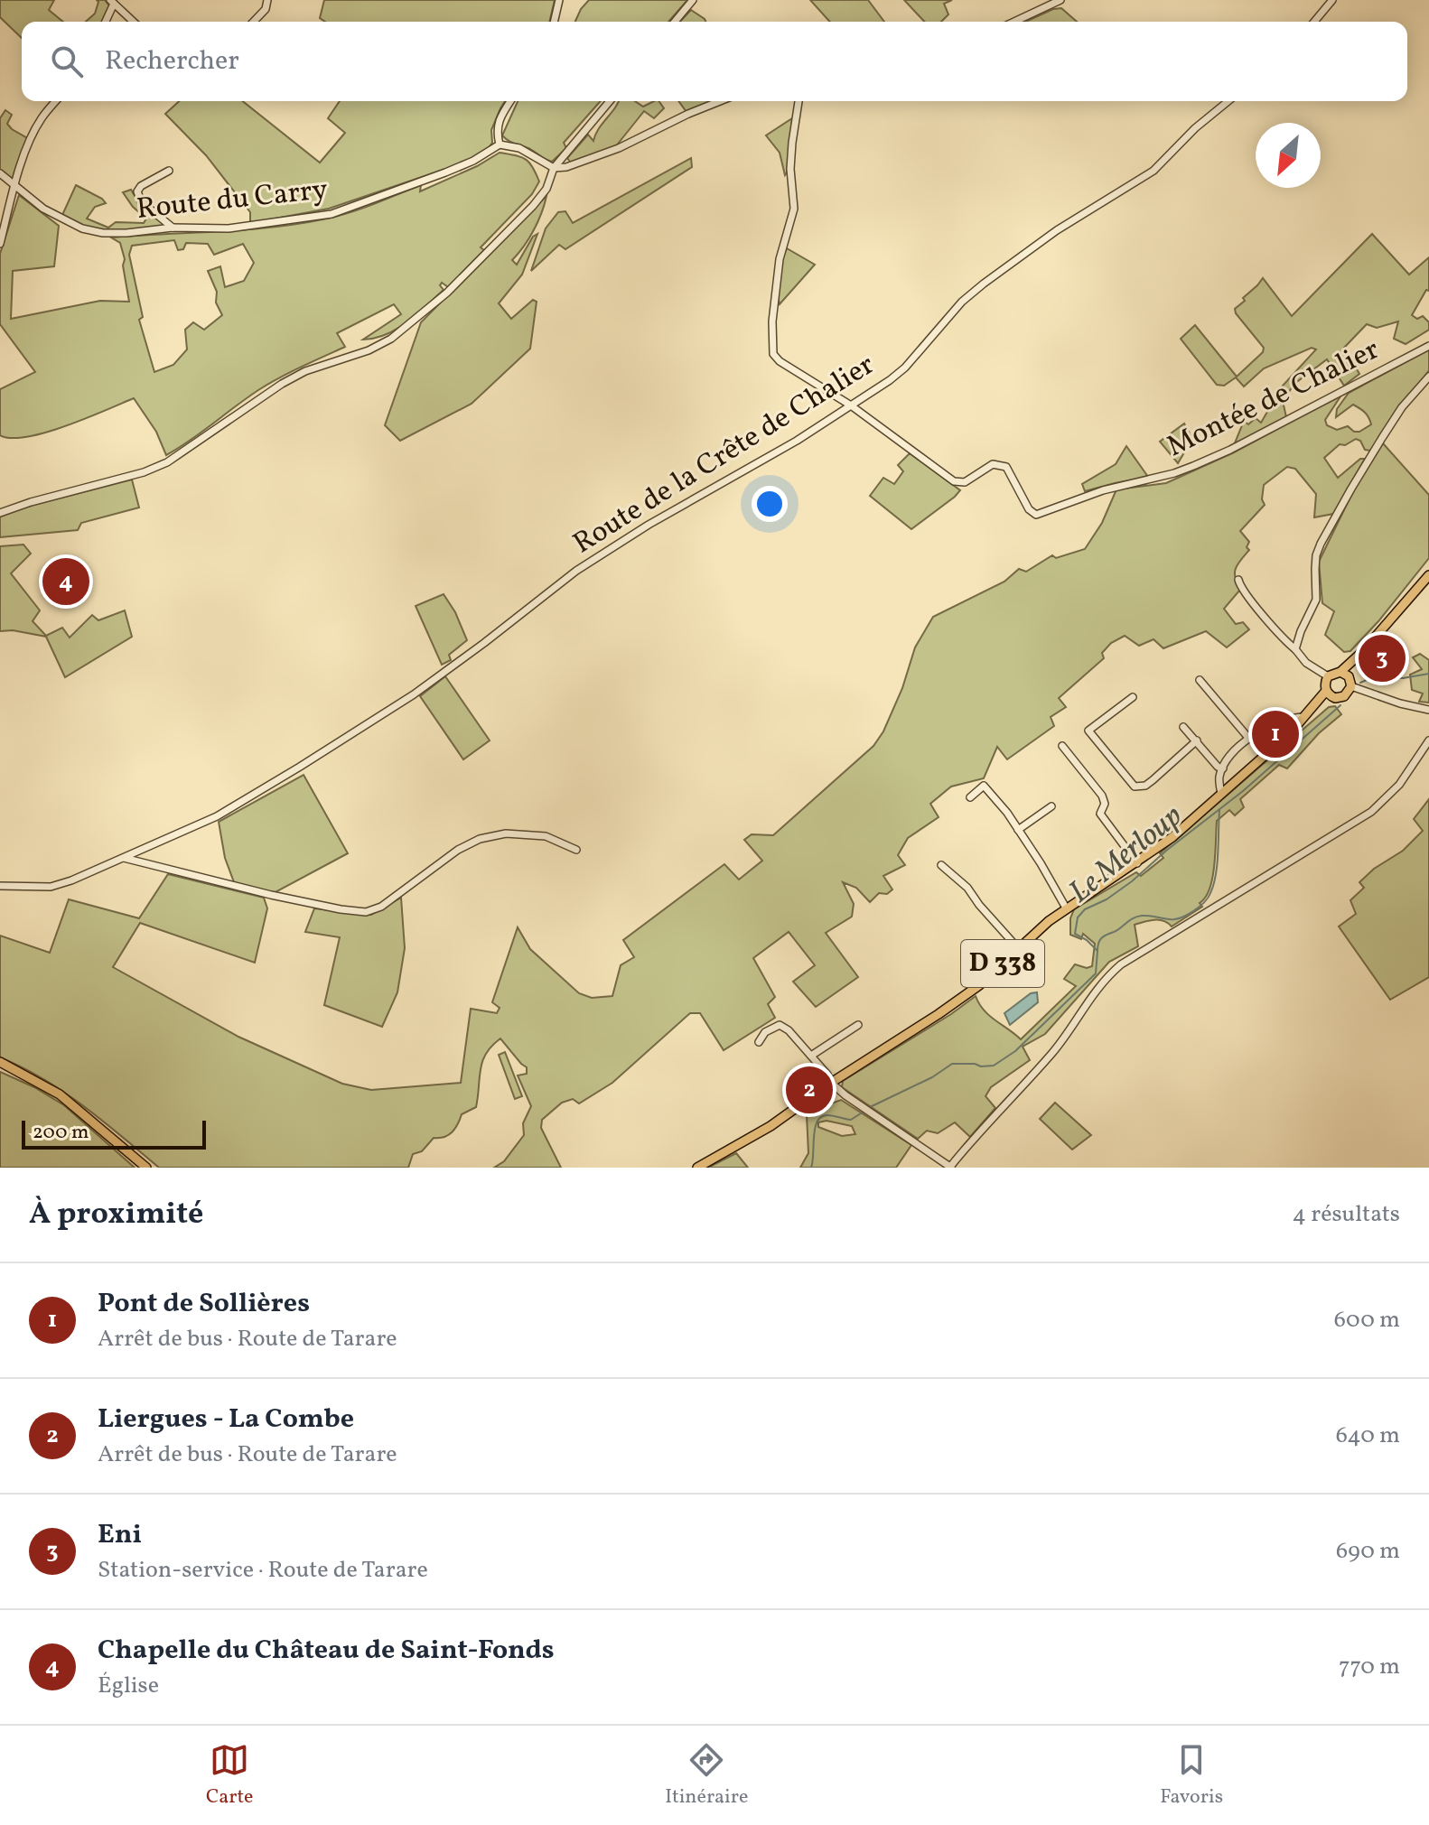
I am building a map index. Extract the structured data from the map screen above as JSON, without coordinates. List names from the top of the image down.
{
  "streets": {
    "main road": ["D 338"],
    "street": ["Route du Carry", "Montée de Chalier", "Route de la Crête de Chalier"]
  },
  "crossings": [
    ["Montée de Chalier", "Route de la Crête de Chalier"]
  ],
  "water": ["Le Merloup"],
  "scale_bar": "200 m",
  "north": "bottom left",
  "page": {
    "search": "Rechercher",
    "pins": [
      "4",
      "3",
      "1",
      "2"
    ],
    "scale": "200 m",
    "heading": ["À proximité", "4 résultats"],
    "list": [
      {
        "mark": "1",
        "name": "Pont de Sollières",
        "note": "Arrêt de bus · Route de Tarare",
        "value": "600 m"
      },
      {
        "mark": "2",
        "name": "Liergues - La Combe",
        "note": "Arrêt de bus · Route de Tarare",
        "value": "640 m"
      },
      {
        "mark": "3",
        "name": "Eni",
        "note": "Station-service · Route de Tarare",
        "value": "690 m"
      },
      {
        "mark": "4",
        "name": "Chapelle du Château de Saint-Fonds",
        "note": "Église",
        "value": "770 m"
      }
    ],
    "nav": ["Carte", "Itinéraire", "Favoris"]
  }
}
